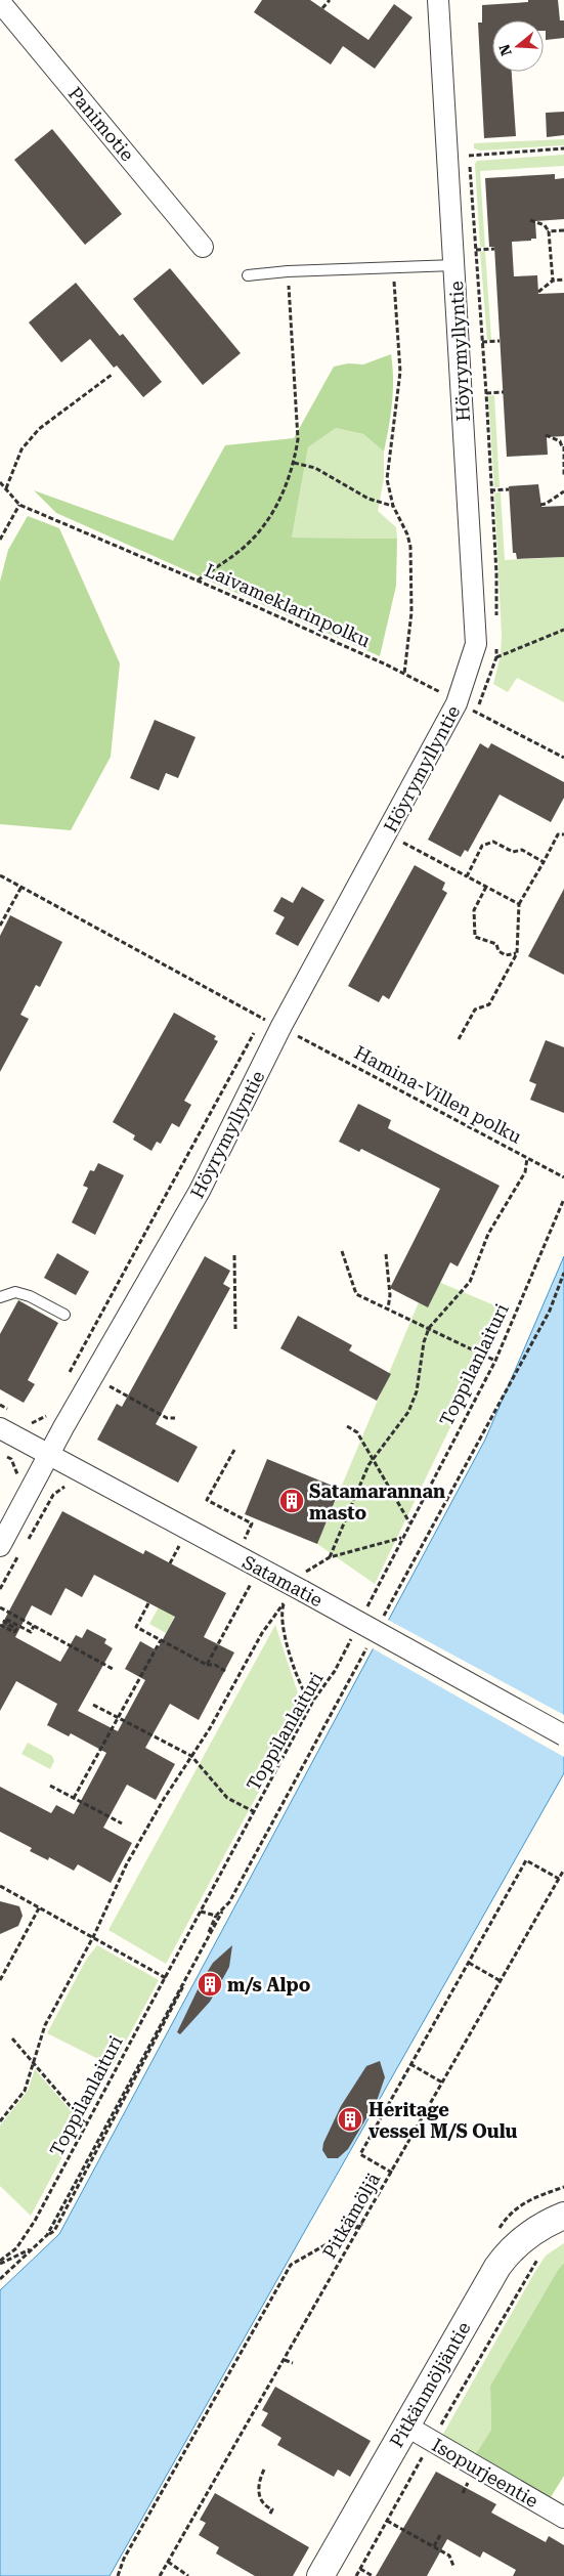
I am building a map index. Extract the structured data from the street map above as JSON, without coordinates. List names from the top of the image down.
{
  "streets": {
    "street": [
      "Panimotie",
      "Höyrymyllyntie",
      "Satamatie",
      "Pitkänmöljäntie",
      "Isopurjeentie"
    ],
    "path": [
      "Laivameklarinpolku",
      "Hamina-Villen polku",
      "Toppilanlaituri",
      "Pitkämöljä"
    ]
  },
  "crossings": [
    ["Höyrymyllyntie", "Laivameklarinpolku"],
    ["Höyrymyllyntie", "Hamina-Villen polku"],
    ["Höyrymyllyntie", "Satamatie"],
    ["Pitkänmöljäntie", "Isopurjeentie"]
  ],
  "places": {
    "building": ["Satamarannan masto", "m/s Alpo", "Heritage vessel M/S Oulu"]
  },
  "north": "left"
}
